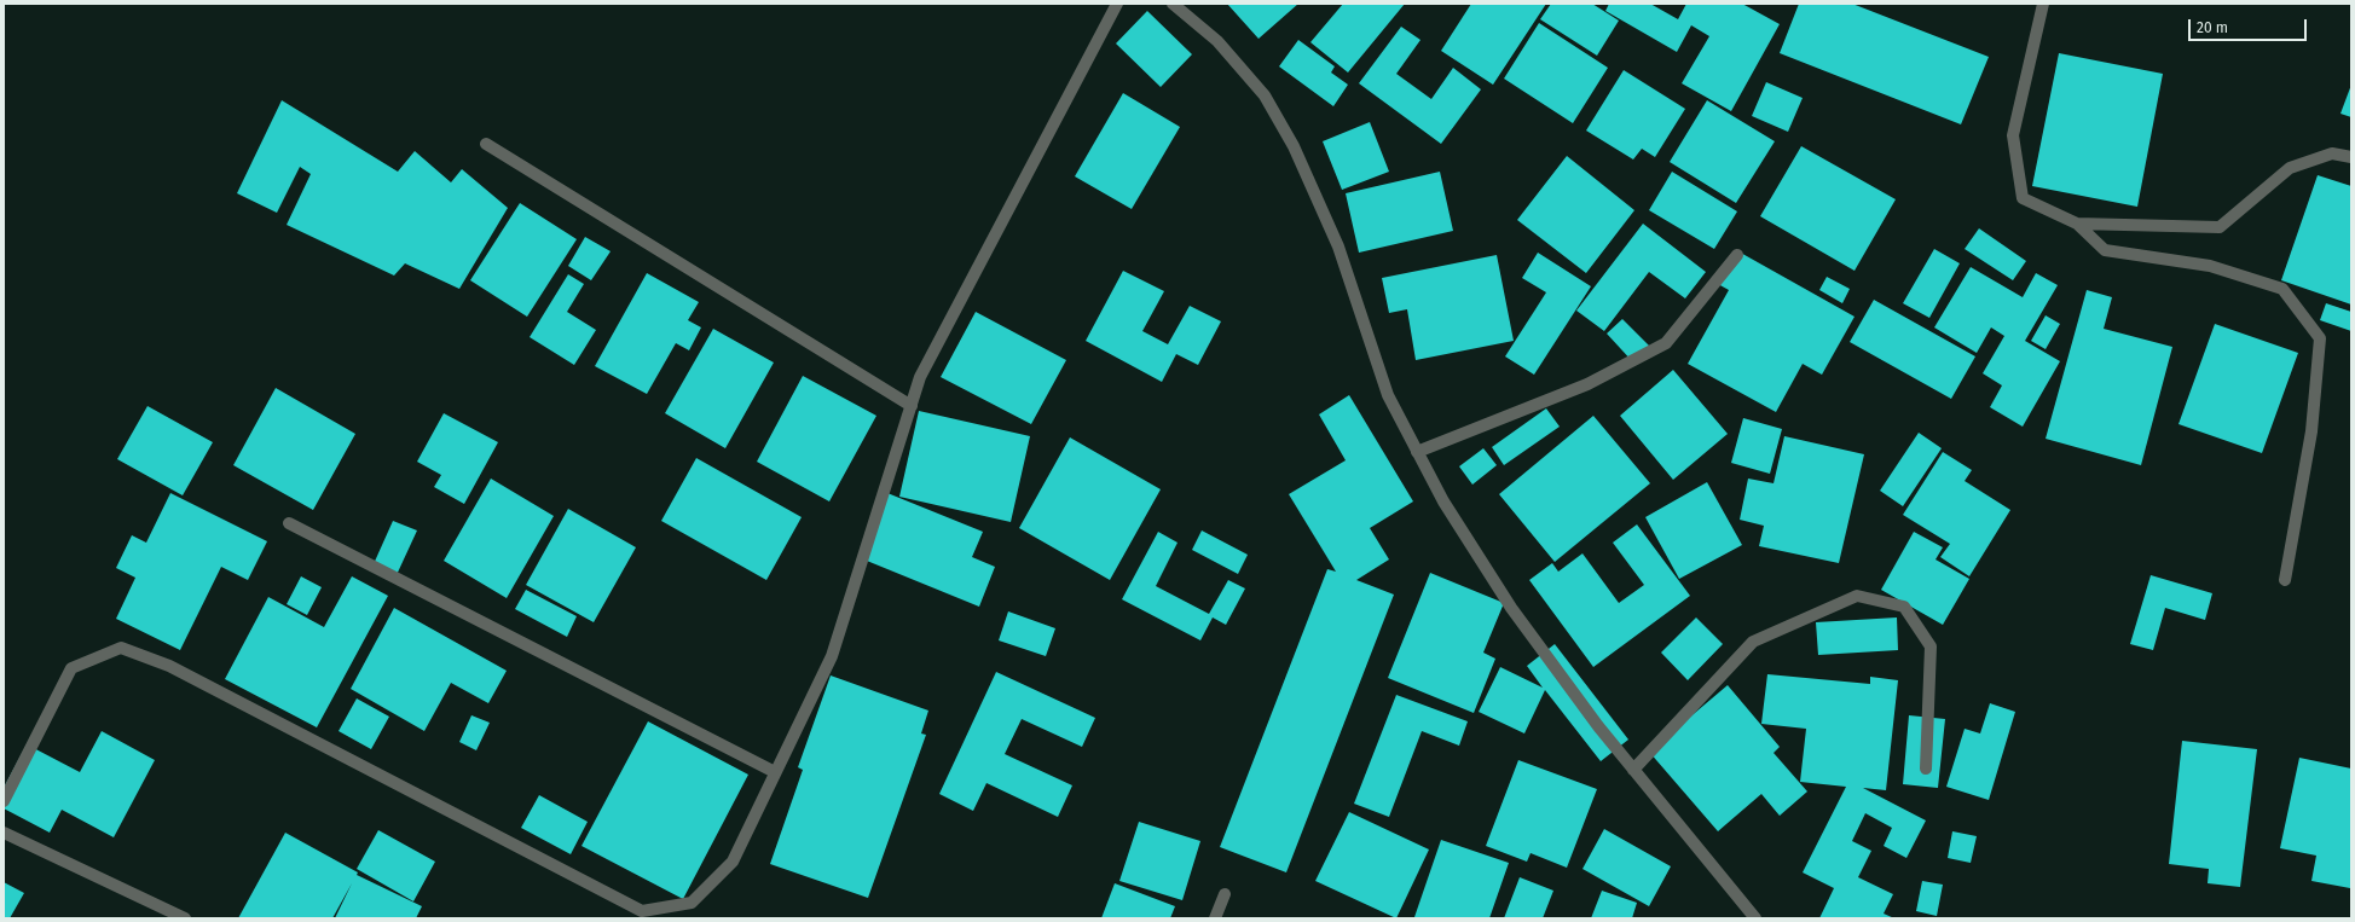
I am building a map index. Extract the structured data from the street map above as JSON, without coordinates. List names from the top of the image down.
{
  "scale_bar": "20 m"
}
